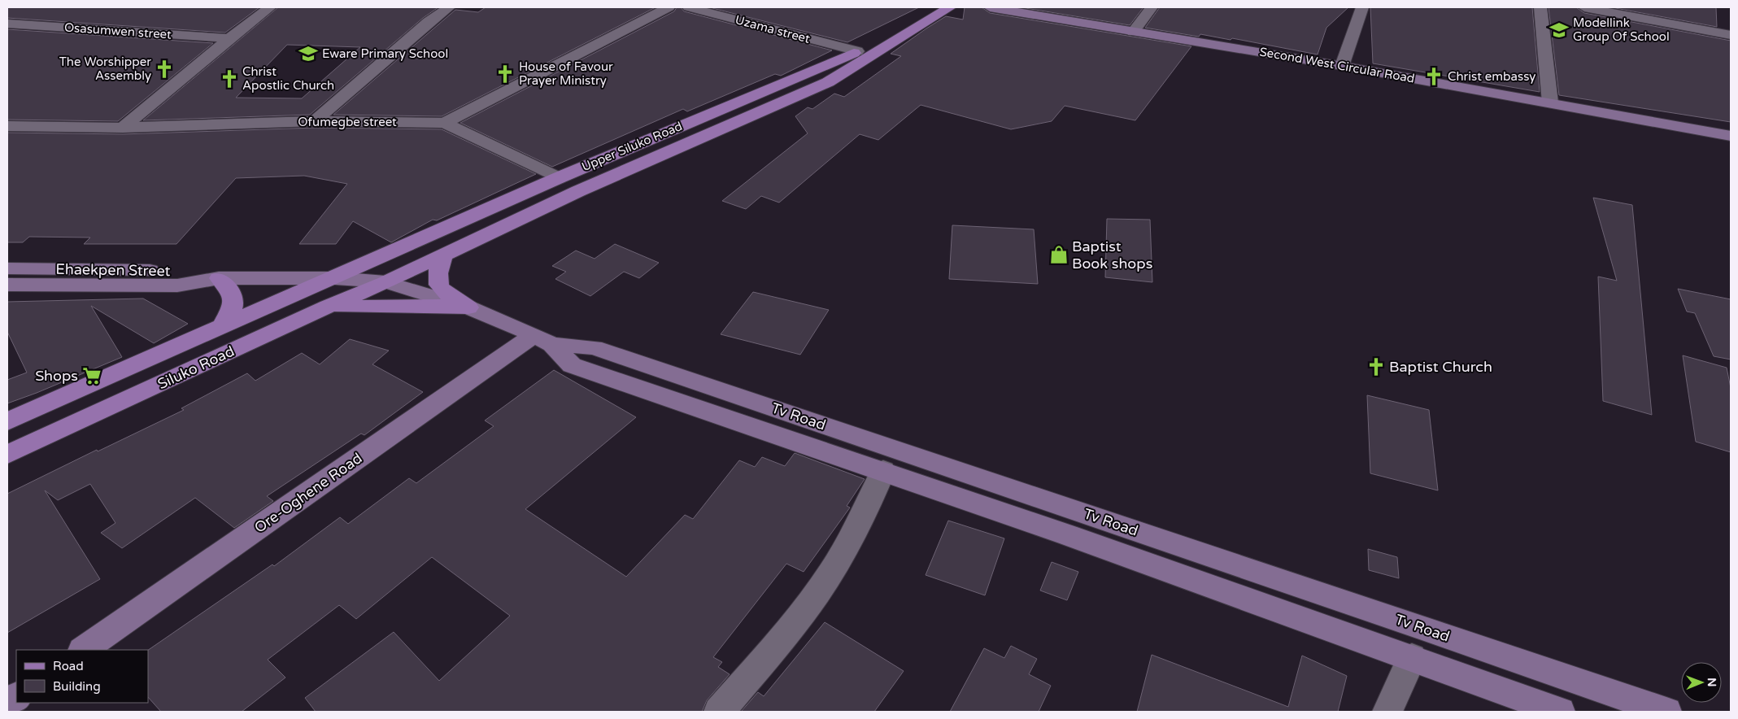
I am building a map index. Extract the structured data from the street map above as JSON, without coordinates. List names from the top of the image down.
{
  "streets": {
    "main road": ["Upper Siluko Road", "Siluko Road"],
    "street": [
      "Uzama street",
      "Osasumwen street",
      "Second West Circular Road",
      "Ofumegbe street",
      "Ehaekpen Street",
      "Tv Road",
      "Ore-Oghene Road"
    ]
  },
  "crossings": [
    ["Uzama street", "Upper Siluko Road"],
    ["Ofumegbe street", "Upper Siluko Road"],
    ["Upper Siluko Road", "Ehaekpen Street"],
    ["Upper Siluko Road", "Siluko Road"],
    ["Upper Siluko Road", "Tv Road"],
    ["Ehaekpen Street", "Siluko Road"],
    ["Ehaekpen Street", "Tv Road"],
    ["Siluko Road", "Tv Road"],
    ["Tv Road", "Ore-Oghene Road"]
  ],
  "places": {
    "school or university": ["Modellink Group Of School", "Eware Primary School"],
    "church": [
      "The Worshipper Assembly",
      "House of Favour Prayer Ministry",
      "Christ embassy",
      "Christ Apostlic Church",
      "Baptist Church"
    ],
    "shop": ["Baptist Book shops"],
    "supermarket": ["Shops"]
  },
  "legend": ["Road", "Building"],
  "north": "right"
}
